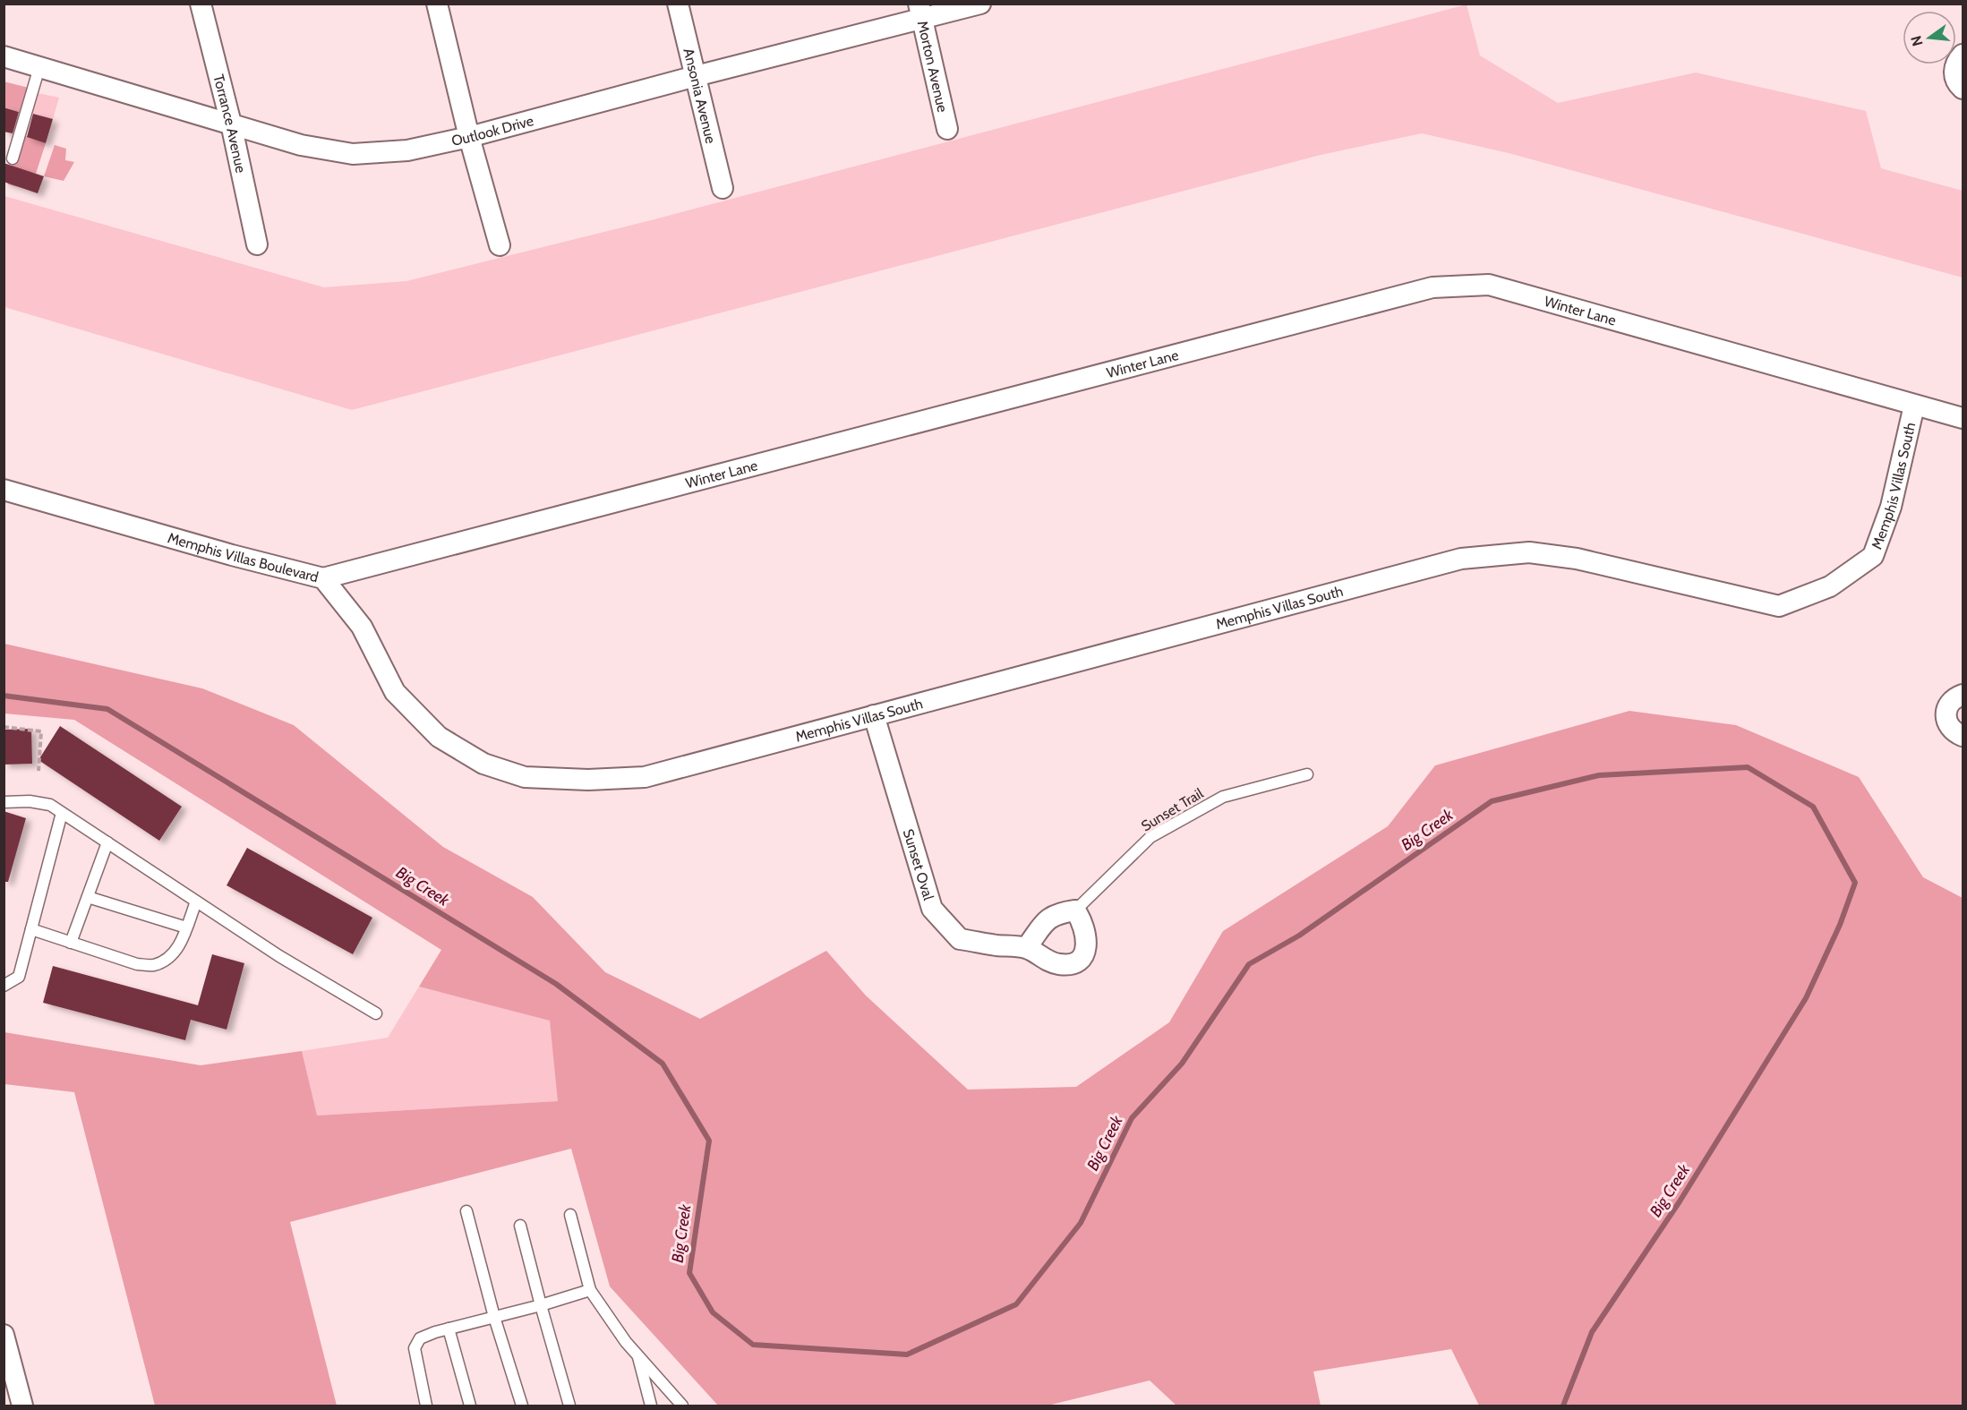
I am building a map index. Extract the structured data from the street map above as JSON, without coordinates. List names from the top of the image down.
{
  "streets": {
    "street": [
      "Morton Avenue",
      "Ansonia Avenue",
      "Torrance Avenue",
      "Outlook Drive",
      "Winter Lane",
      "Memphis Villas South",
      "Memphis Villas Boulevard",
      "Sunset Oval"
    ],
    "lane": ["Sunset Trail"]
  },
  "crossings": [
    ["Morton Avenue", "Outlook Drive"],
    ["Ansonia Avenue", "Outlook Drive"],
    ["Torrance Avenue", "Outlook Drive"],
    ["Winter Lane", "Memphis Villas South"],
    ["Winter Lane", "Memphis Villas Boulevard"],
    ["Memphis Villas South", "Memphis Villas Boulevard"],
    ["Memphis Villas South", "Sunset Oval"],
    ["Sunset Trail", "Sunset Oval"]
  ],
  "water": ["Big Creek"],
  "north": "left"
}
